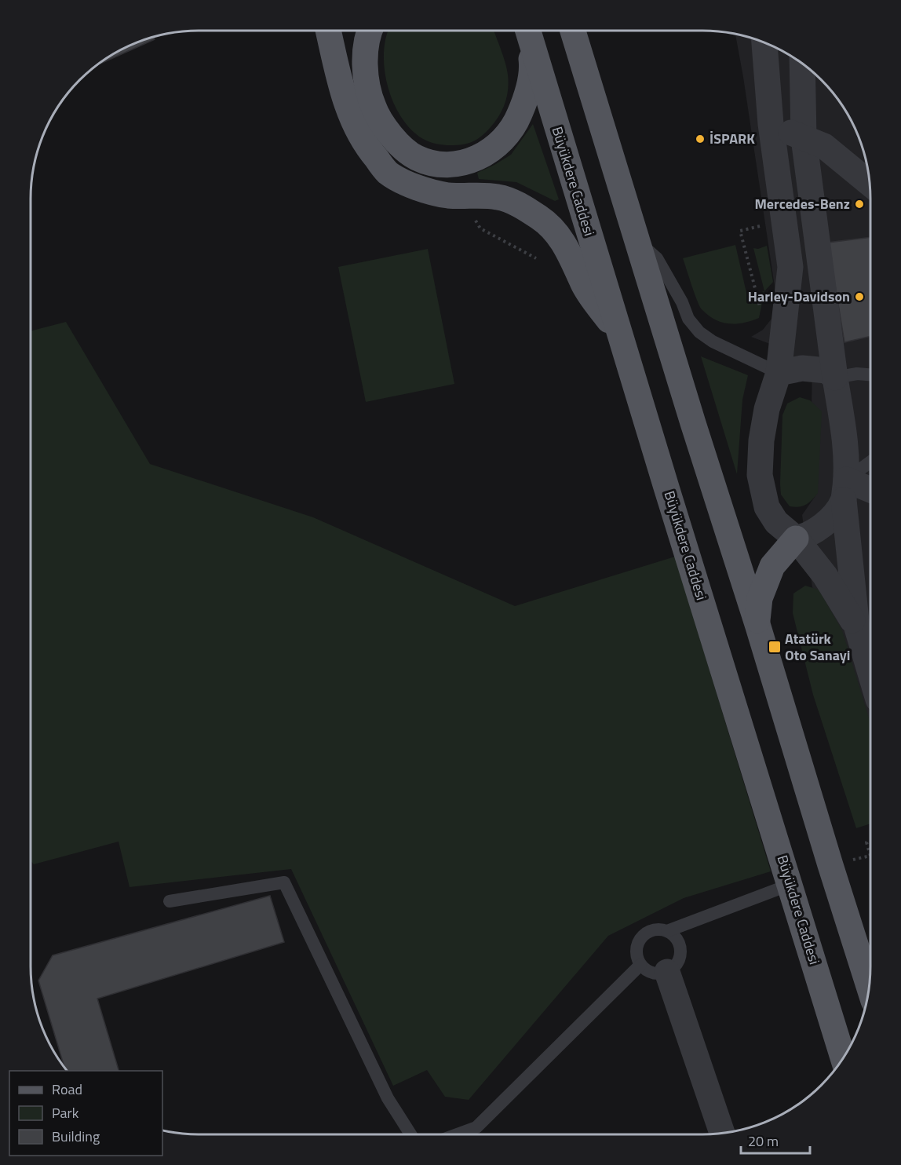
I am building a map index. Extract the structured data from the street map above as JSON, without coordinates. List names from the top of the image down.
{
  "streets": {
    "main road": ["Büyükdere Caddesi"]
  },
  "places": {
    "other": ["İSPARK", "Mercedes-Benz", "Harley-Davidson"],
    "transit": ["Atatürk Oto Sanayi"]
  },
  "legend": ["Road", "Park", "Building"],
  "scale_bar": "20 m"
}
